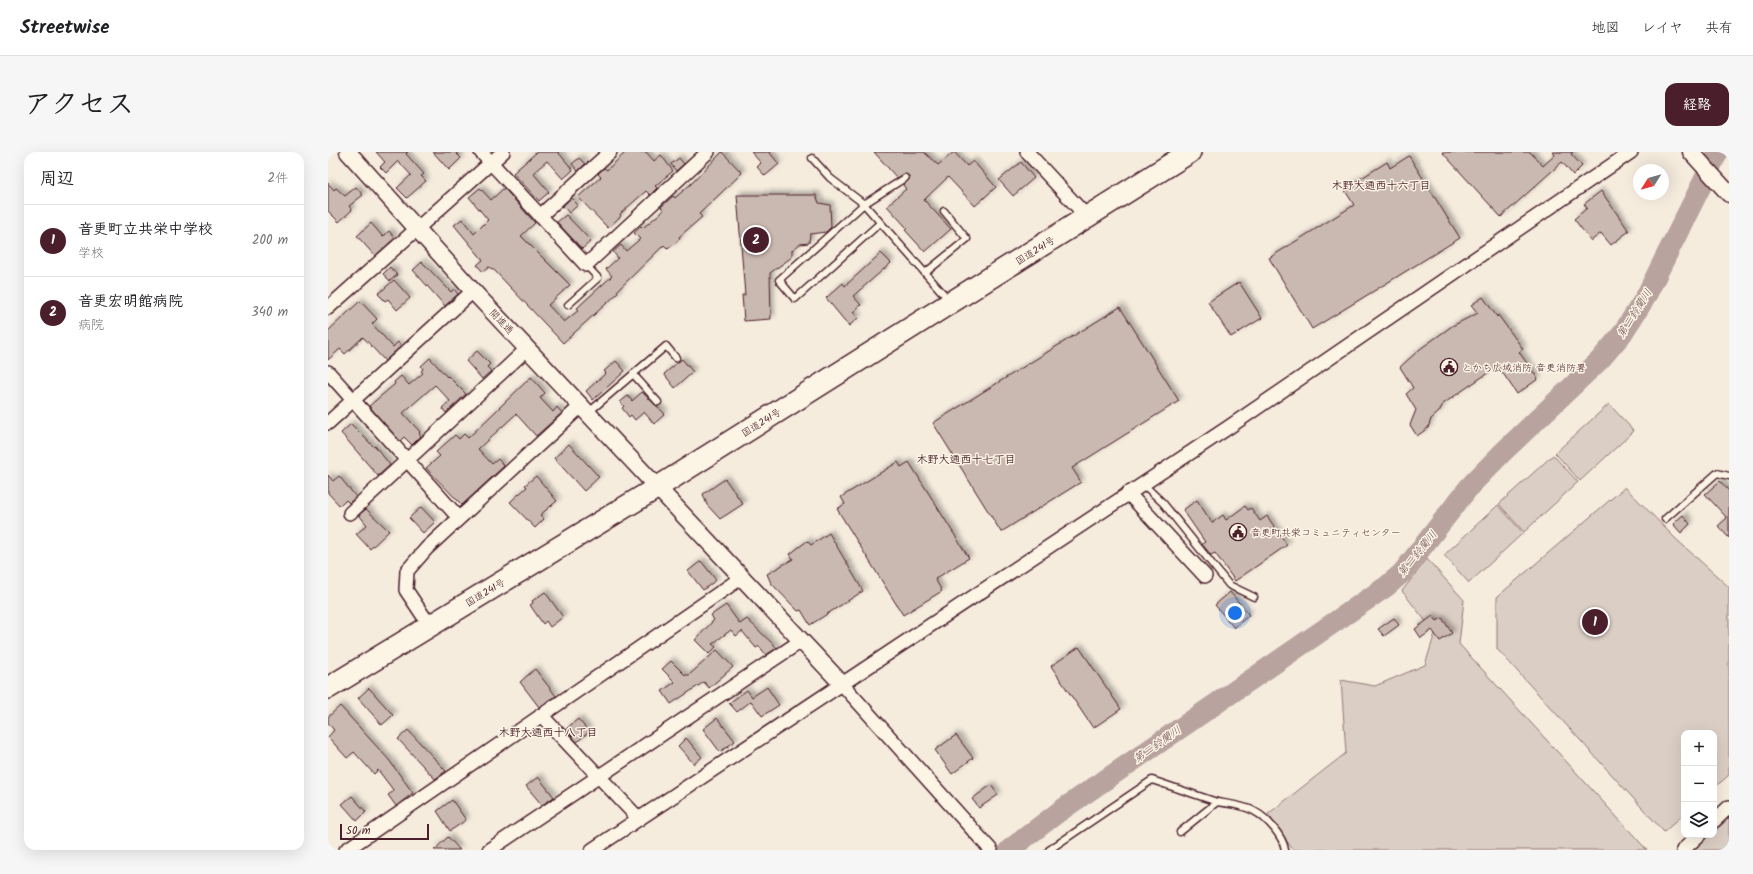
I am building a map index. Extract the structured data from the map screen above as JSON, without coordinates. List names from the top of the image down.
{
  "streets": {
    "highway": ["国道241号"],
    "street": ["開進通"]
  },
  "crossings": [
    ["国道241号", "開進通"]
  ],
  "districts": ["木野大通西十六丁目", "木野大通西十七丁目", "木野大通西十八丁目"],
  "water": ["第二鈴蘭川"],
  "places": {
    "public building": ["とかち広域消防 音更消防署", "音更町共栄コミュニティセンター"]
  },
  "scale_bar": "50 m",
  "north": "bottom left",
  "page": {
    "header": "Streetwise",
    "nav": ["地図", "レイヤ", "共有"],
    "title": "アクセス",
    "buttons": "経路",
    "heading": ["周辺", "2件"],
    "list": [
      {
        "mark": "1",
        "name": "音更町立共栄中学校",
        "note": "学校",
        "value": "200 m"
      },
      {
        "mark": "2",
        "name": "音更宏明館病院",
        "note": "病院",
        "value": "340 m"
      }
    ],
    "pins": ["2", "1"],
    "map_buttons": ["+", "−"],
    "scale": "50 m"
  }
}
